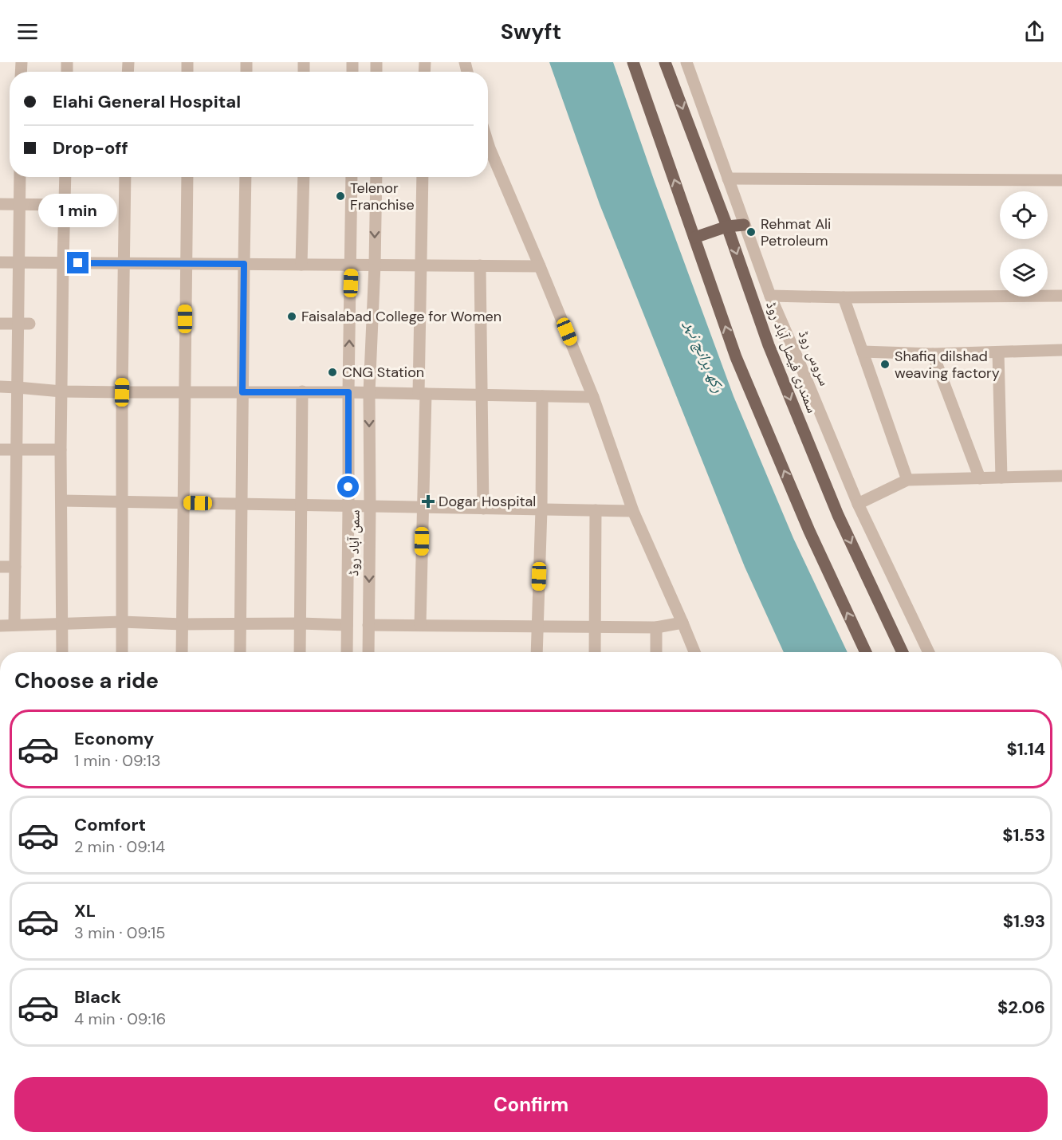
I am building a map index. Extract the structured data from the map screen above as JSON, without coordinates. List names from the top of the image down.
{
  "streets": {
    "main road": ["سمندری فیصل آباد روڈ"],
    "street": ["سروس روڈ", "سمن آباد روڈ"]
  },
  "water": ["رکھ برانچ نہر"],
  "places": {
    "other": [
      "Telenor Franchise",
      "Rehmat Ali Petroleum",
      "Faisalabad College for Women",
      "Shafiq dilshad weaving factory",
      "CNG Station"
    ],
    "health": ["Dogar Hospital"]
  },
  "page": {
    "header": "Swyft",
    "banner": ["Elahi General Hospital", "Drop-off"],
    "bubble": "1 min",
    "heading": "Choose a ride",
    "list": [
      {
        "name": "Economy",
        "note": "1 min · 09:13",
        "value": "$1.14"
      },
      {
        "name": "Comfort",
        "note": "2 min · 09:14",
        "value": "$1.53"
      },
      {
        "name": "XL",
        "note": "3 min · 09:15",
        "value": "$1.93"
      },
      {
        "name": "Black",
        "note": "4 min · 09:16",
        "value": "$2.06"
      }
    ],
    "buttons": "Confirm"
  }
}
